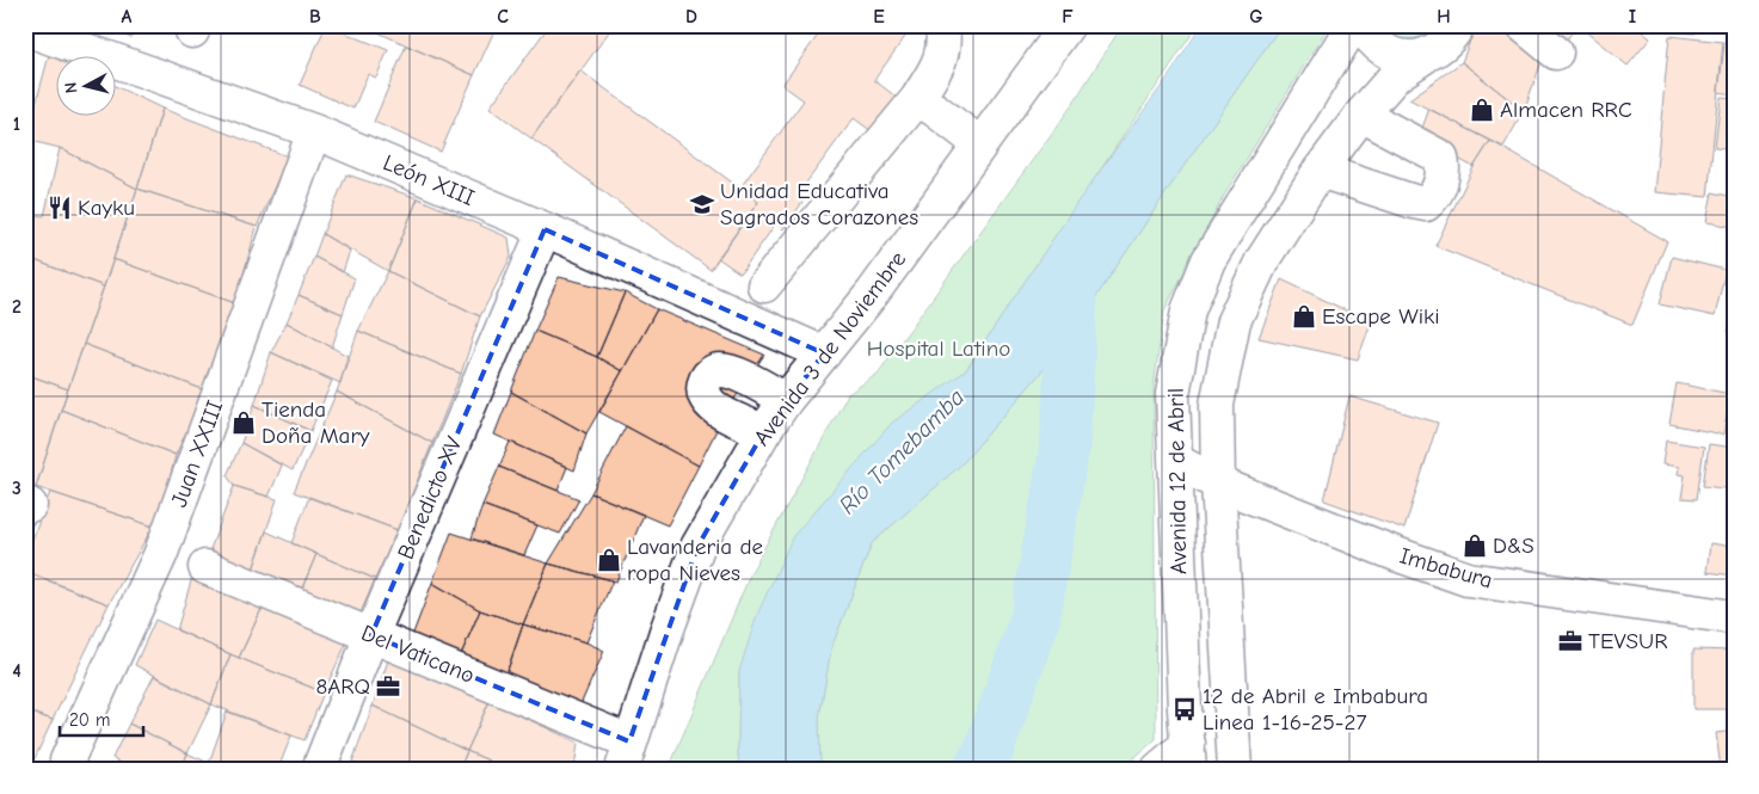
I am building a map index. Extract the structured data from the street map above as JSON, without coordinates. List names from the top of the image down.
{
  "streets": {
    "street": [
      "León XIII",
      "Avenida 3 de Noviembre",
      "Juan XXIII",
      "Avenida 12 de Abril",
      "Benedicto XV",
      "Imbabura",
      "Del Vaticano"
    ]
  },
  "crossings": [
    ["León XIII", "Avenida 3 de Noviembre"],
    ["León XIII", "Juan XXIII"],
    ["León XIII", "Benedicto XV"],
    ["Avenida 3 de Noviembre", "Del Vaticano"],
    ["Avenida 12 de Abril", "Imbabura"],
    ["Benedicto XV", "Del Vaticano"]
  ],
  "water": ["Río Tomebamba"],
  "parks": ["Hospital Latino"],
  "places": {
    "shop": [
      "Almacen RRC",
      "Escape Wiki",
      "Tienda Doña Mary",
      "D&S",
      "Lavanderia de ropa Nieves"
    ],
    "school or university": ["Unidad Educativa Sagrados Corazones"],
    "restaurant": ["Kayku"],
    "office": ["TEVSUR", "8ARQ"],
    "bus stop": ["12 de Abril e Imbabura Linea 1-16-25-27"]
  },
  "scale_bar": "20 m",
  "north": "left",
  "grid": {
    "columns": [
      "A",
      "B",
      "C",
      "D",
      "E",
      "F",
      "G",
      "H",
      "I"
    ],
    "rows": [
      "1",
      "2",
      "3",
      "4"
    ]
  }
}
